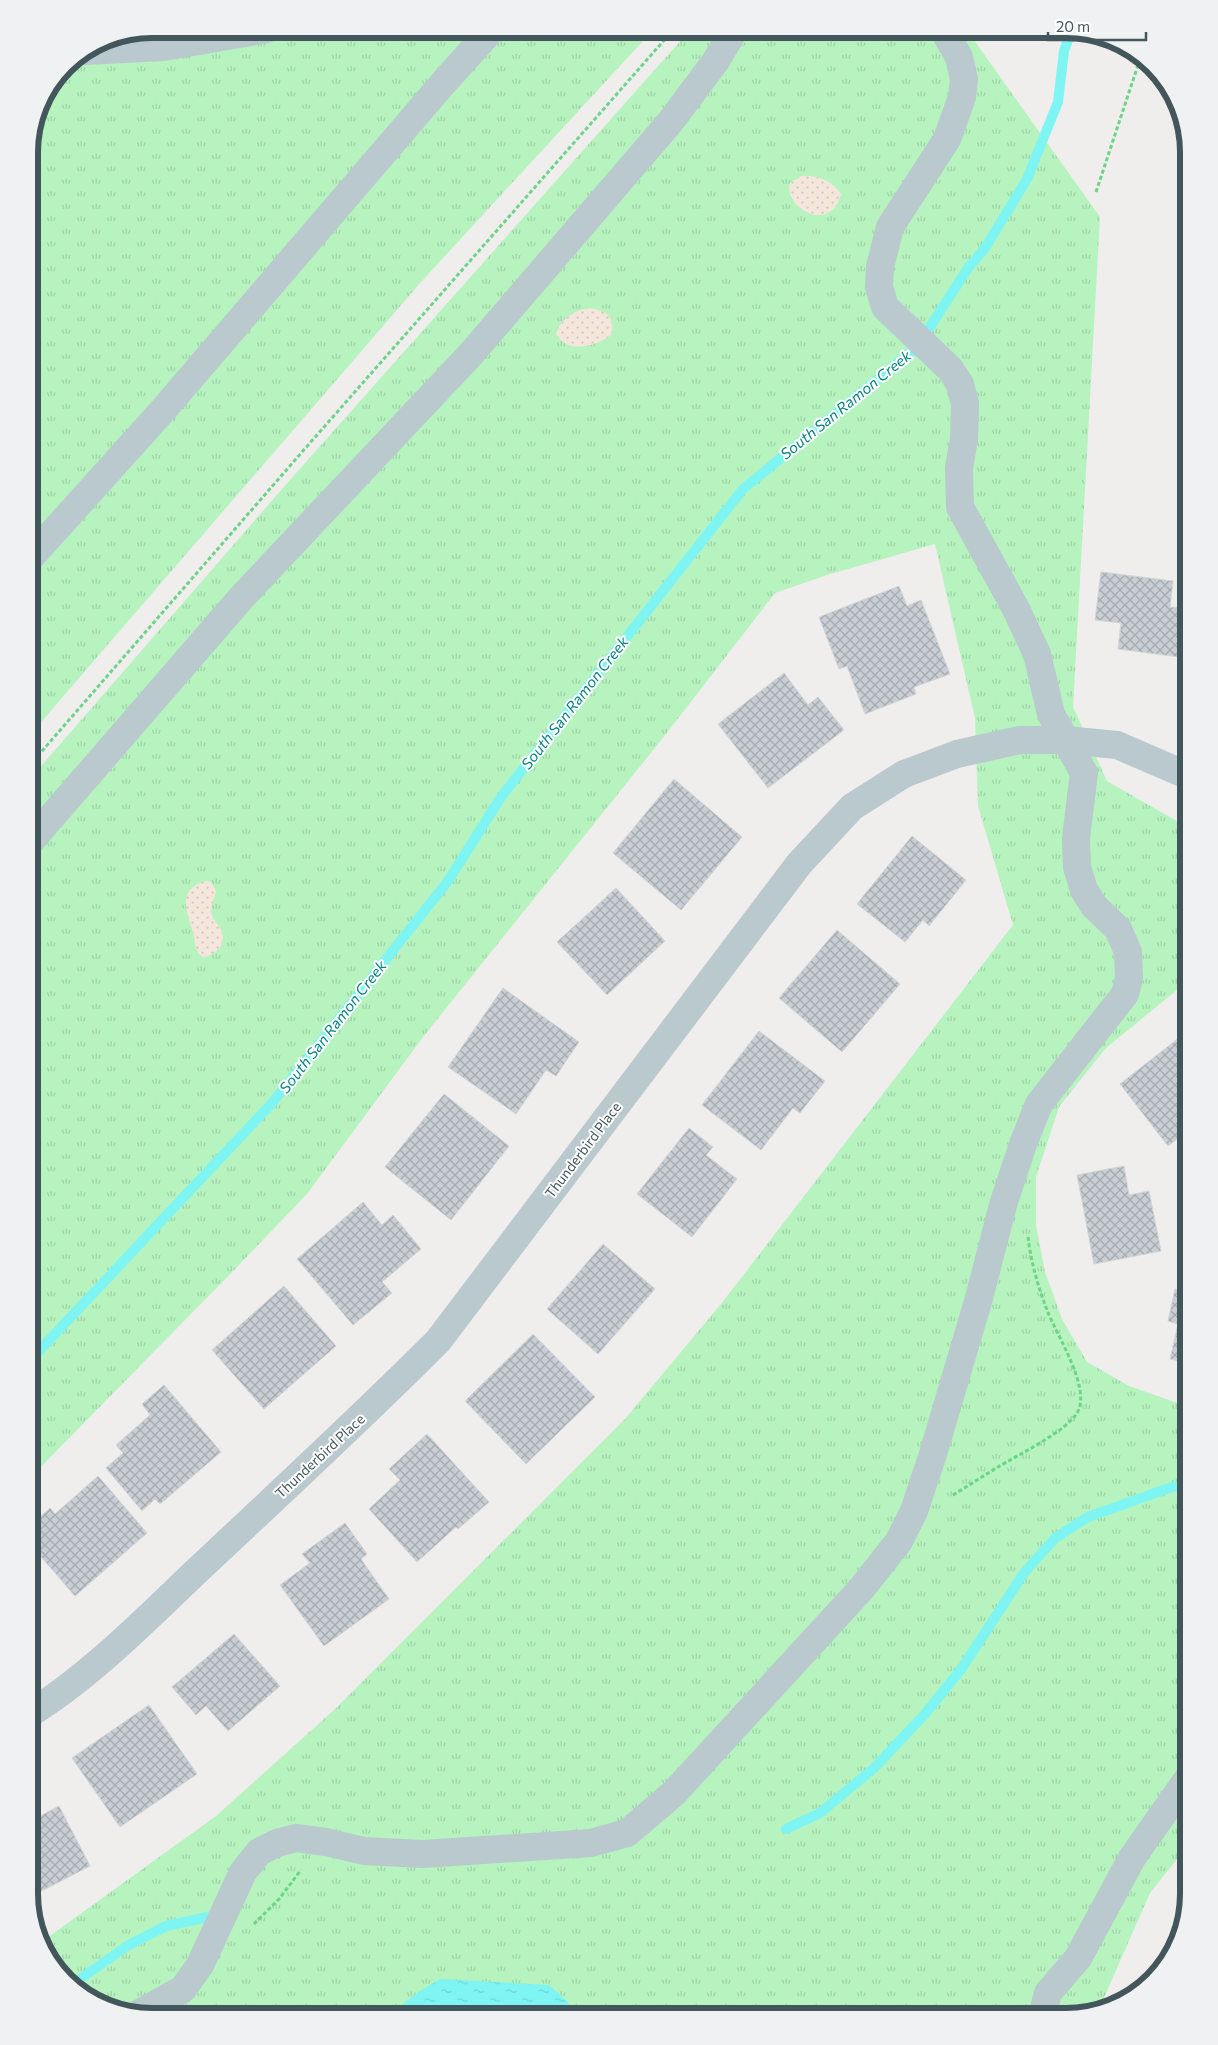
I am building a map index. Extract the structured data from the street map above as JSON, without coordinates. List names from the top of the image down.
{
  "streets": {
    "street": ["Thunderbird Place"]
  },
  "water": ["South San Ramon Creek"],
  "scale_bar": "20 m"
}
